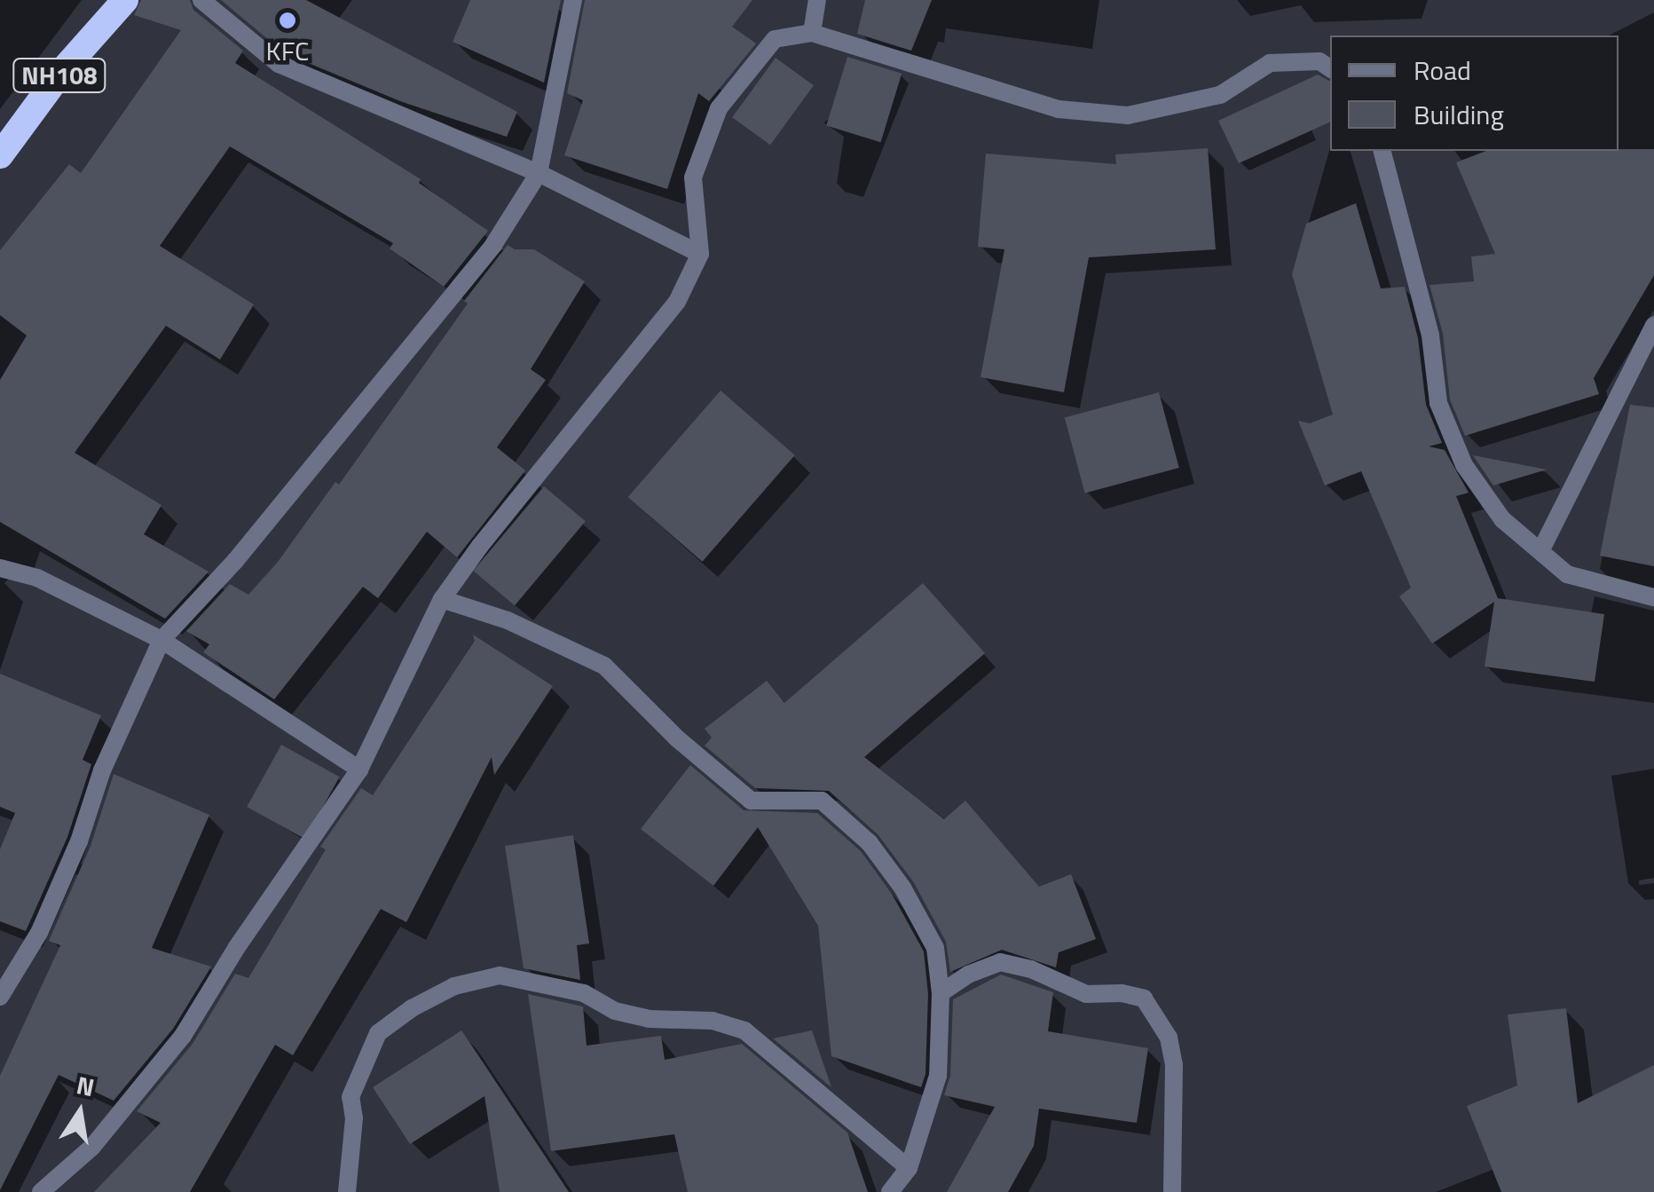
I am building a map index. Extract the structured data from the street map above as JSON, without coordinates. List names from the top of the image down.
{
  "streets": {
    "highway": ["NH108"]
  },
  "places": ["KFC"],
  "legend": ["Road", "Building"],
  "north": "top"
}
